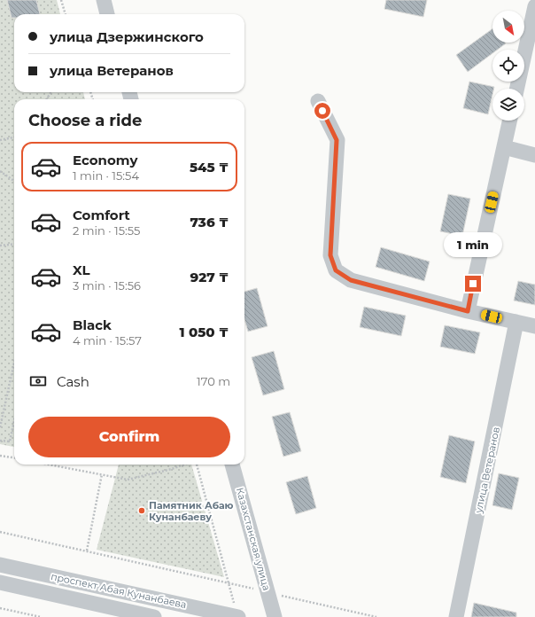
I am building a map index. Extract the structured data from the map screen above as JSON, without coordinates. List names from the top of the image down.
{
  "streets": {
    "street": ["улица Ветеранов", "Казахстанская улица", "проспект Абая Кунанбаева"]
  },
  "places": ["Памятник Абаю Кунанбаеву"],
  "north": "bottom right",
  "page": {
    "banner": ["улица Дзержинского", "улица Ветеранов"],
    "heading": "Choose a ride",
    "list": [
      {
        "name": "Economy",
        "note": "1 min · 15:54",
        "value": "545 ₸"
      },
      {
        "name": "Comfort",
        "note": "2 min · 15:55",
        "value": "736 ₸"
      },
      {
        "name": "XL",
        "note": "3 min · 15:56",
        "value": "927 ₸"
      },
      {
        "name": "Black",
        "note": "4 min · 15:57",
        "value": "1 050 ₸"
      }
    ],
    "bubble": "1 min",
    "pay": ["Cash", "170 m"],
    "buttons": "Confirm"
  }
}
